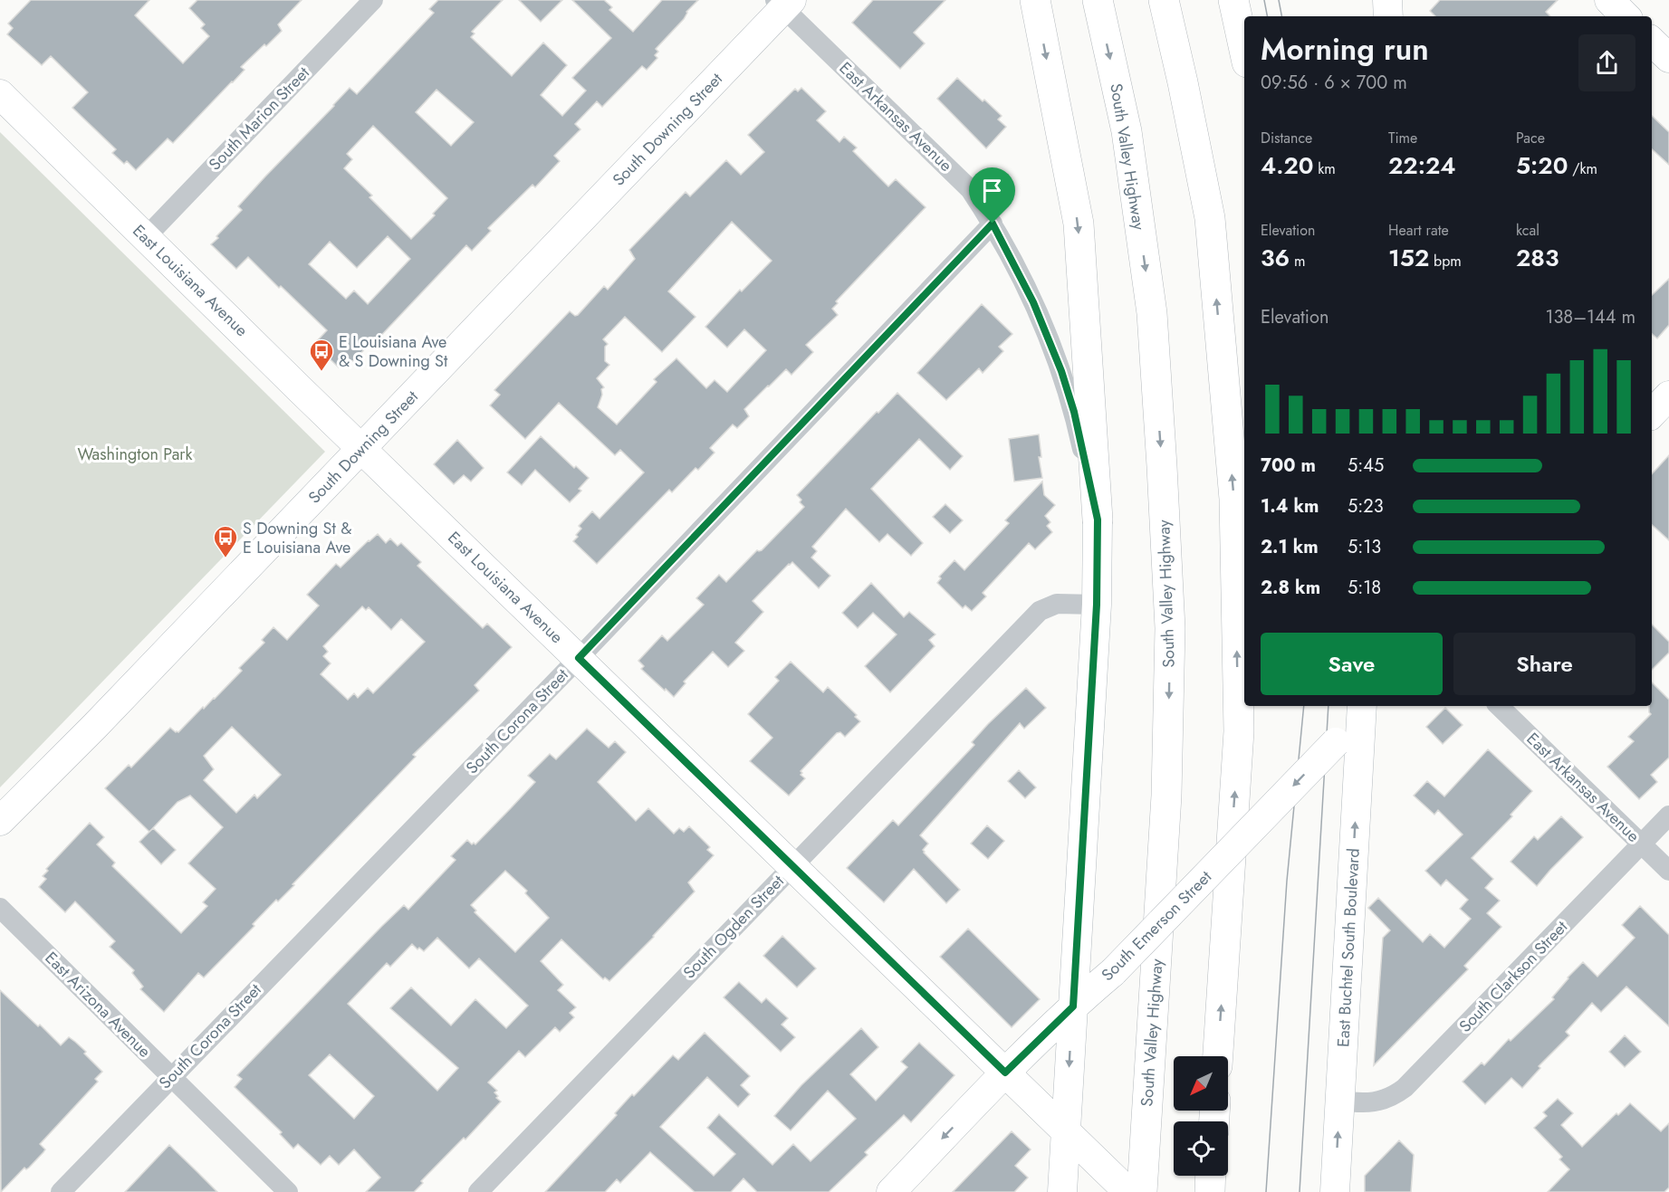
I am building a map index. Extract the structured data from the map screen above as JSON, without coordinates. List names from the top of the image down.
{
  "streets": {
    "highway": ["South Valley Highway"],
    "main road": [
      "South Downing Street",
      "East Louisiana Avenue",
      "South Emerson Street",
      "East Buchtel South Boulevard"
    ],
    "street": [
      "East Arkansas Avenue",
      "South Marion Street",
      "South Corona Street",
      "South Ogden Street",
      "South Clarkson Street",
      "East Arizona Avenue"
    ]
  },
  "crossings": [
    ["East Arkansas Avenue", "South Downing Street"],
    ["East Arkansas Avenue", "South Corona Street"],
    ["East Arkansas Avenue", "South Clarkson Street"],
    ["South Marion Street", "East Louisiana Avenue"],
    ["South Downing Street", "East Louisiana Avenue"],
    ["East Louisiana Avenue", "South Corona Street"],
    ["East Louisiana Avenue", "South Emerson Street"],
    ["East Louisiana Avenue", "South Ogden Street"],
    ["South Corona Street", "East Arizona Avenue"],
    ["South Emerson Street", "East Buchtel South Boulevard"],
    ["East Buchtel South Boulevard", "South Clarkson Street"]
  ],
  "one_way": ["South Emerson Street", "East Buchtel South Boulevard"],
  "parks": ["Washington Park"],
  "places": {
    "bus stop": ["E Louisiana Ave & S Downing St", "S Downing St & E Louisiana Ave"]
  },
  "north": "bottom left",
  "page": {
    "heading": ["Morning run", "09:56 · 6 × 700 m"],
    "stats": [
      ["Distance", "4.20 km"],
      ["Time", "22:24"],
      ["Pace", "5:20 /km"],
      ["Elevation", "36 m"],
      ["Heart rate", "152 bpm"],
      ["kcal", "283"]
    ],
    "chart": ["Elevation", "138–144 m"],
    "list": [
      {
        "name": "700 m",
        "note": "5:45"
      },
      {
        "name": "1.4 km",
        "note": "5:23"
      },
      {
        "name": "2.1 km",
        "note": "5:13"
      },
      {
        "name": "2.8 km",
        "note": "5:18"
      }
    ],
    "buttons": ["Save", "Share"]
  }
}
